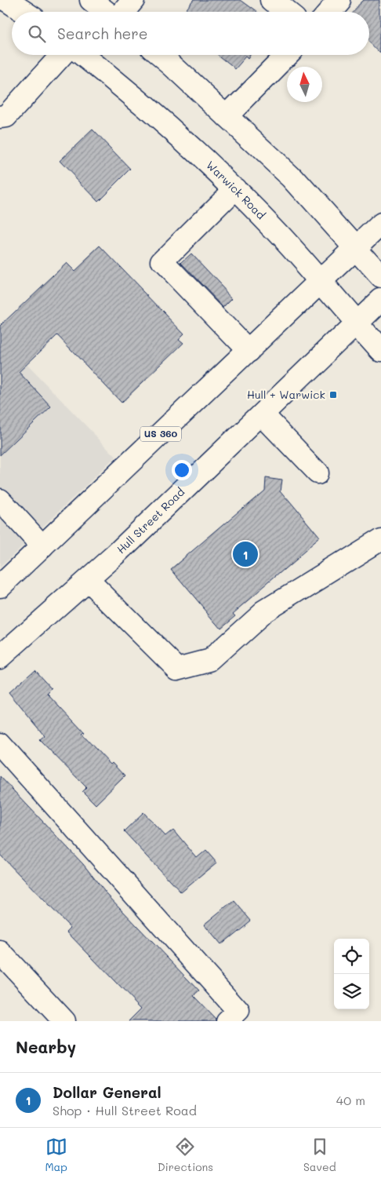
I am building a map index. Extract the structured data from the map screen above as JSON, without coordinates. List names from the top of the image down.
{
  "streets": {
    "main road": ["Warwick Road", "US 360", "Hull Street Road"]
  },
  "crossings": [
    ["Warwick Road", "US 360"],
    ["Warwick Road", "Hull Street Road"]
  ],
  "places": {
    "transit": ["Hull + Warwick"]
  },
  "north": "top",
  "page": {
    "search": "Search here",
    "pins": "1",
    "heading": "Nearby",
    "list": [
      {
        "mark": "1",
        "name": "Dollar General",
        "note": "Shop · Hull Street Road",
        "value": "40 m"
      }
    ],
    "nav": ["Map", "Directions", "Saved"]
  }
}
